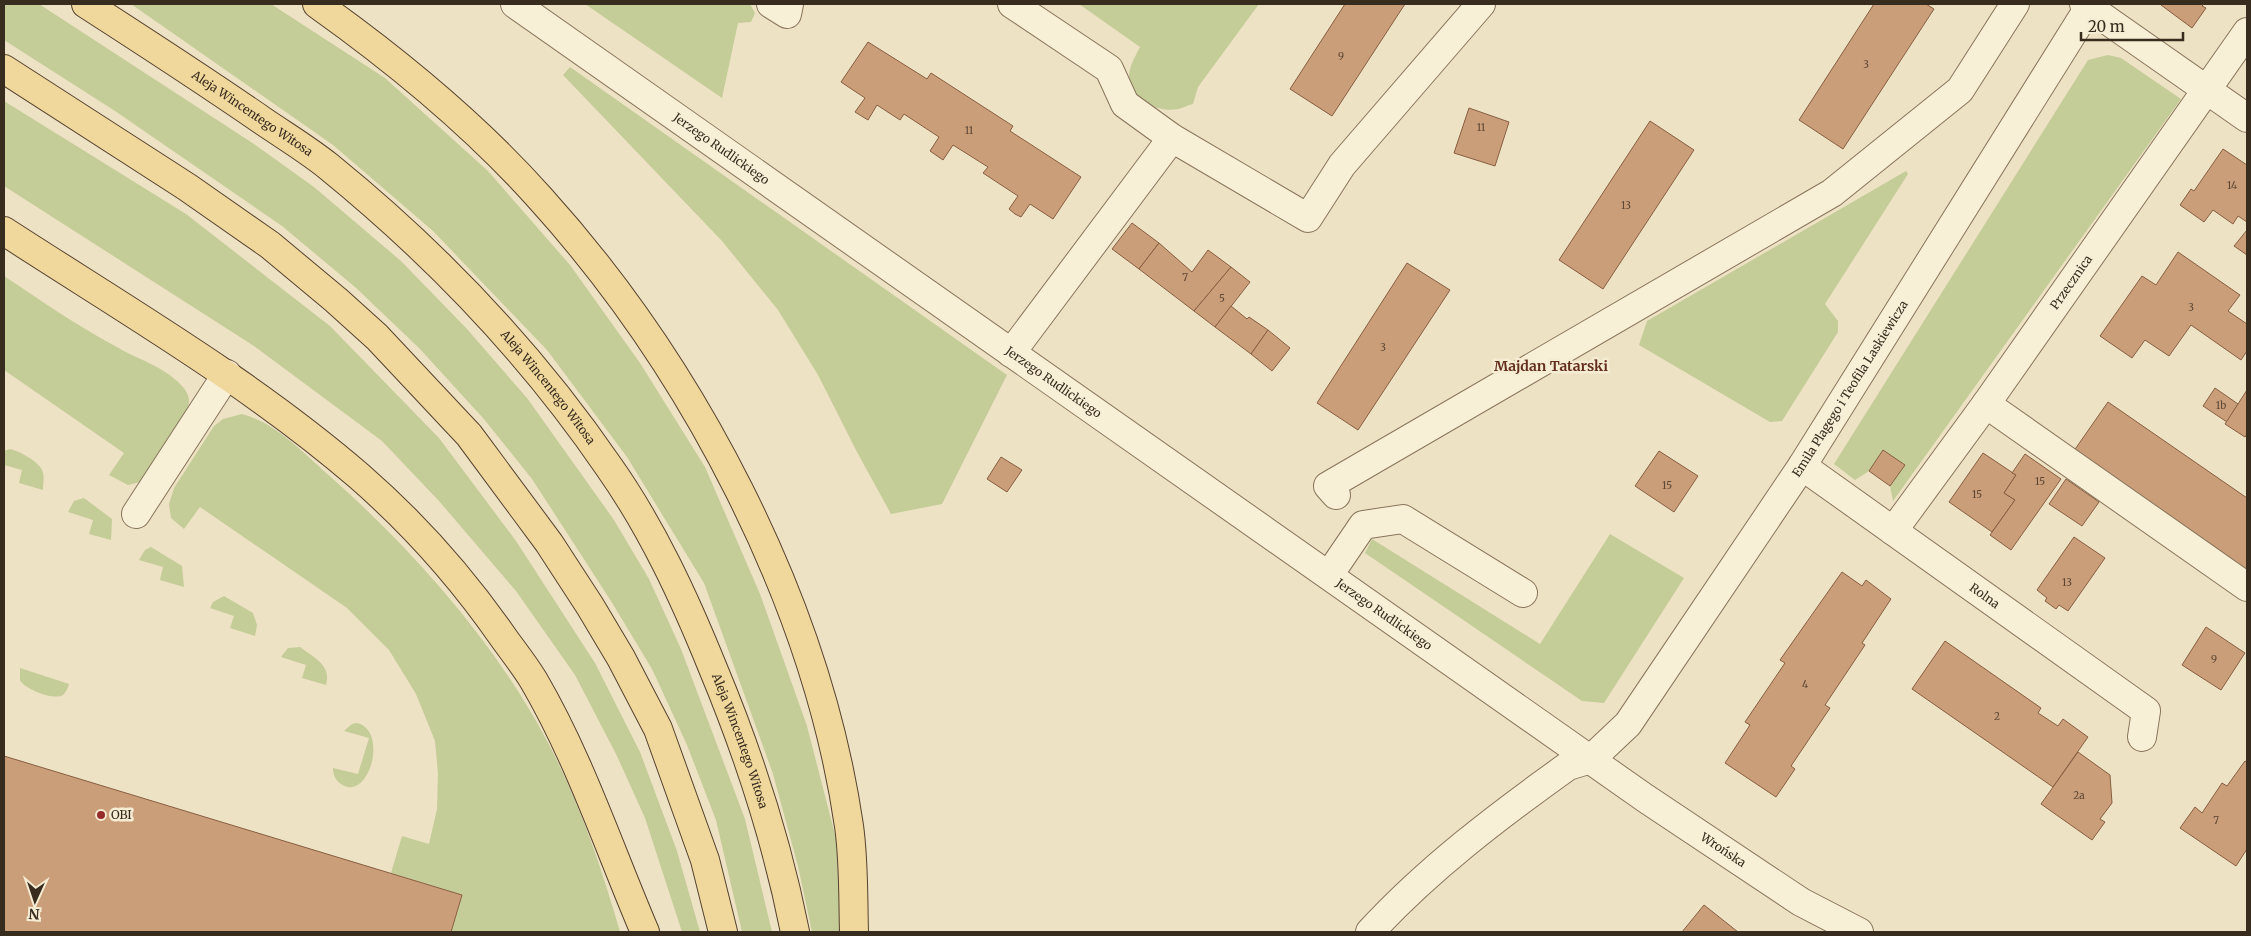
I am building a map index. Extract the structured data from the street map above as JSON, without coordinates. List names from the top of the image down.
{
  "streets": {
    "main road": ["Aleja Wincentego Witosa"],
    "street": [
      "Jerzego Rudlickiego",
      "Przecznica",
      "Emila Plagego i Teofila Laskiewicza",
      "Rolna",
      "Wrońska"
    ]
  },
  "crossings": [
    ["Jerzego Rudlickiego", "Emila Plagego i Teofila Laskiewicza"],
    ["Jerzego Rudlickiego", "Wrońska"],
    ["Przecznica", "Rolna"],
    ["Emila Plagego i Teofila Laskiewicza", "Rolna"],
    ["Emila Plagego i Teofila Laskiewicza", "Wrońska"]
  ],
  "districts": ["Majdan Tatarski"],
  "places": ["OBI"],
  "house_numbers": [
    "9",
    "3",
    "11",
    "11",
    "14",
    "13",
    "7",
    "5",
    "3",
    "3",
    "1b",
    "15",
    "15",
    "15",
    "13",
    "9",
    "4",
    "2",
    "2a",
    "7"
  ],
  "scale_bar": "20 m",
  "north": "bottom"
}
